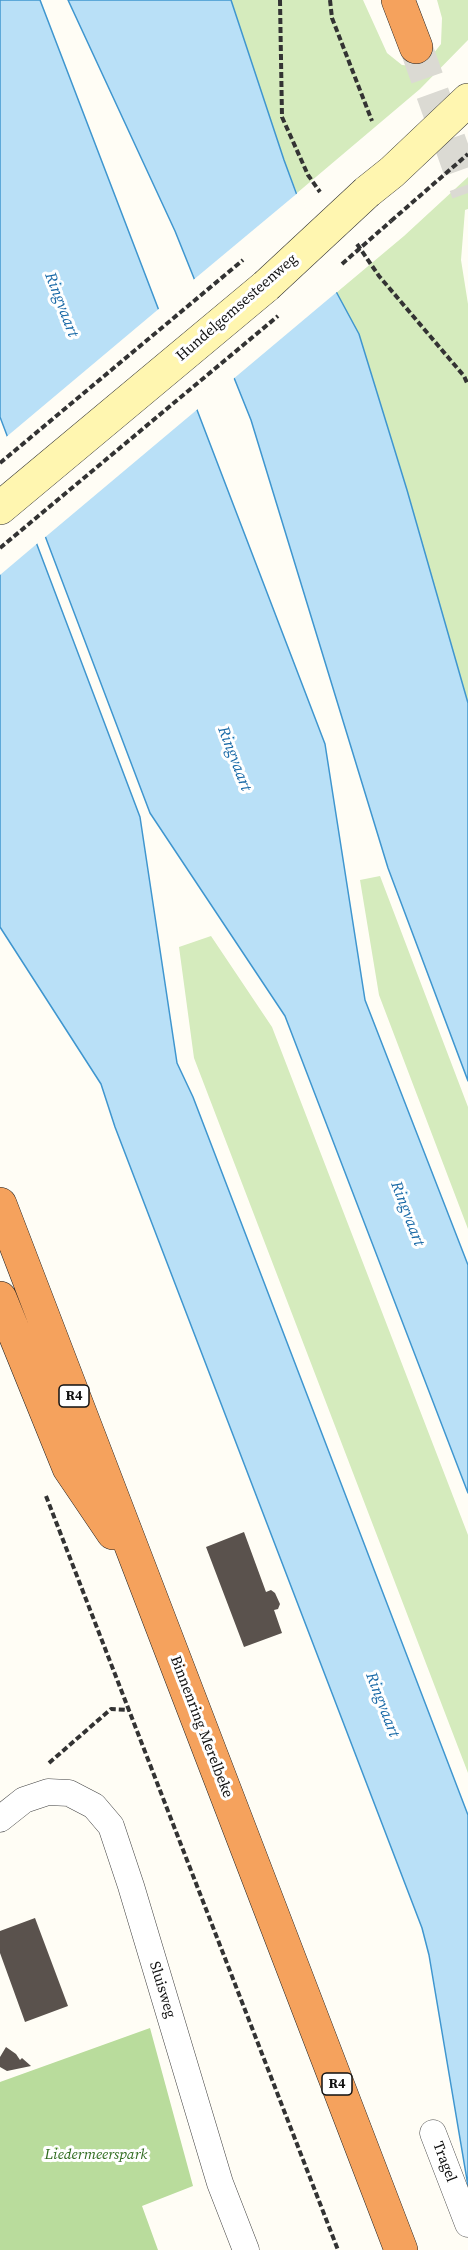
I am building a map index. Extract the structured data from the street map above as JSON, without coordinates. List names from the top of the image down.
{
  "streets": {
    "highway": ["R4", "Binnenring Merelbeke"],
    "main road": ["Hundelgemsesteenweg"],
    "street": ["Sluisweg", "Tragel"]
  },
  "water": ["Ringvaart"],
  "parks": ["Liedermeerspark"]
}
